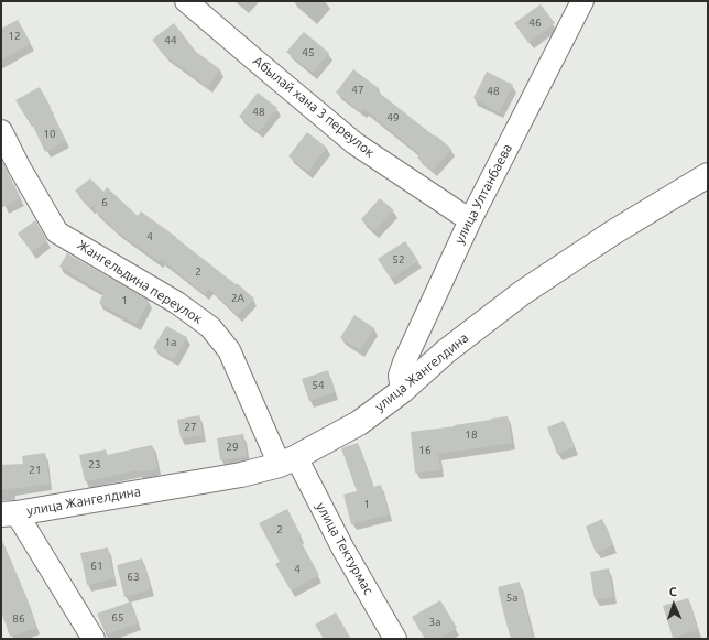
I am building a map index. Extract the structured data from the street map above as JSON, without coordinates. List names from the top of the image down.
{
  "streets": {
    "street": [
      "Абылай хана 3 переулок",
      "улица Ултанбаева",
      "Жангельдина переулок",
      "улица Жангелдина",
      "улица Тектурмас"
    ]
  },
  "crossings": [
    ["Абылай хана 3 переулок", "улица Ултанбаева"],
    ["улица Ултанбаева", "улица Жангелдина"],
    ["Жангельдина переулок", "улица Жангелдина"],
    ["Жангельдина переулок", "улица Тектурмас"],
    ["улица Жангелдина", "улица Тектурмас"]
  ],
  "house_numbers": [
    "46",
    "12",
    "44",
    "45",
    "47",
    "48",
    "48",
    "49",
    "10",
    "6",
    "4",
    "52",
    "2",
    "2А",
    "1",
    "1a",
    "54",
    "27",
    "18",
    "29",
    "16",
    "23",
    "21",
    "1",
    "2",
    "61",
    "4",
    "63",
    "5а",
    "65",
    "86",
    "3а"
  ],
  "north": "top"
}
